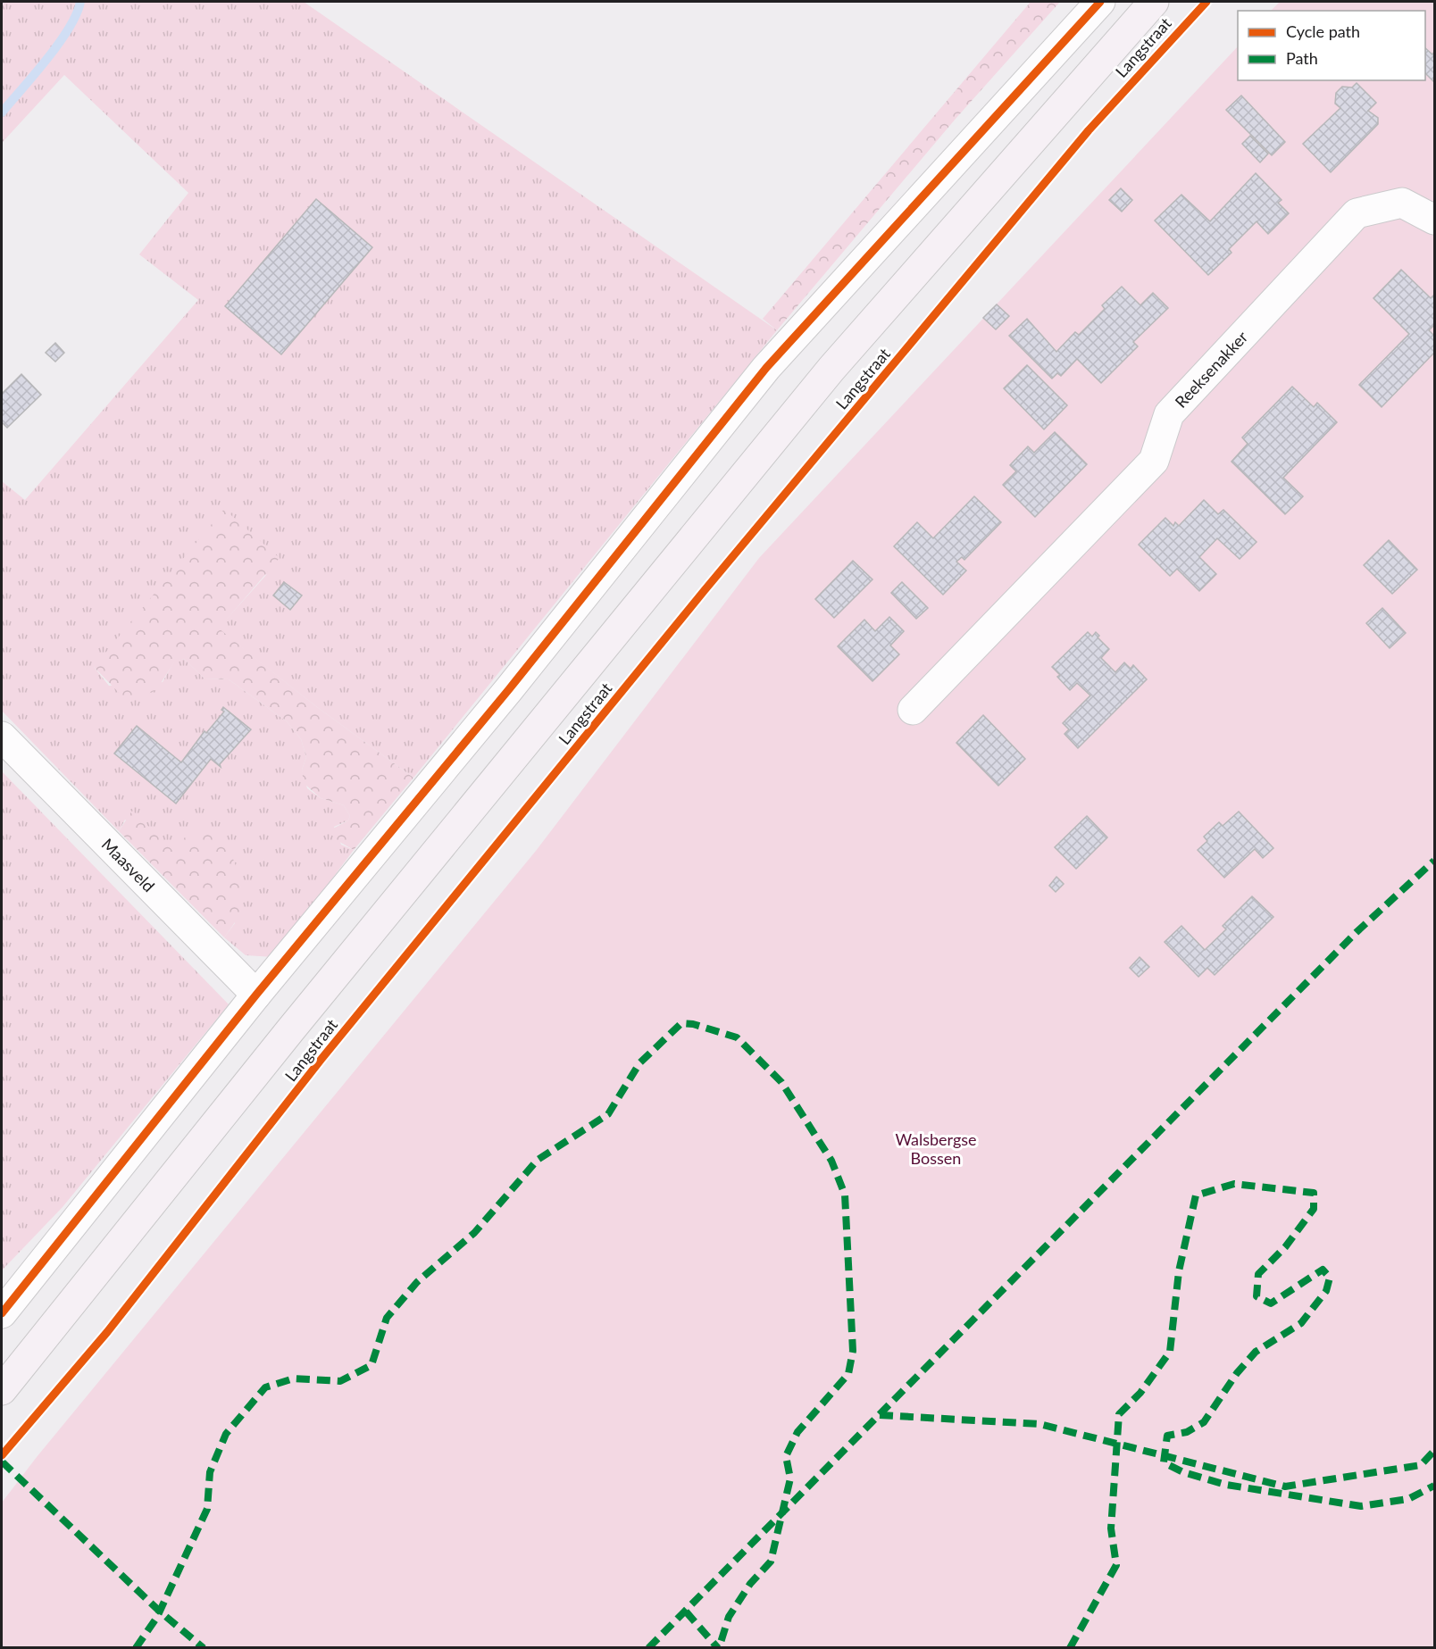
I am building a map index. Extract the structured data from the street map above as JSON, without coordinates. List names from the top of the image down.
{
  "streets": {
    "main road": ["Langstraat"],
    "street": ["Reeksenakker", "Maasveld"]
  },
  "parks": ["Walsbergse Bossen"],
  "legend": ["Cycle path", "Path"]
}
